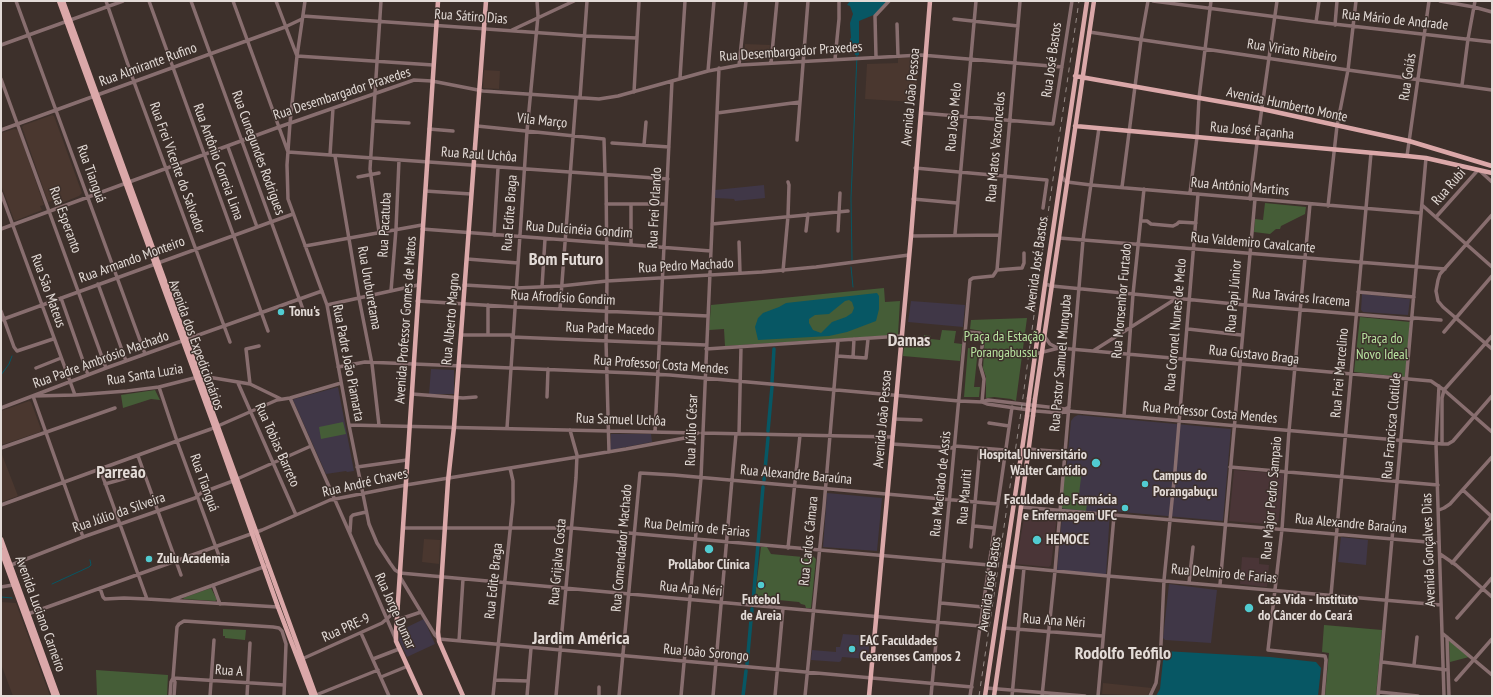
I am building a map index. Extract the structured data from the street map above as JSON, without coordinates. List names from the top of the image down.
{
  "streets": {
    "main road": [
      "Avenida João Pessoa",
      "Avenida Humberto Monte",
      "Rua José Façanha",
      "Avenida José Bastos",
      "Rua Alberto Magno",
      "Avenida Professor Gomes de Matos",
      "Avenida dos Expedicionários",
      "Rua Jorge Dumar",
      "Avenida Luciano Carneiro"
    ],
    "street": [
      "Rua Sátiro Dias",
      "Rua Mário de Andrade",
      "Rua Viriato Ribeiro",
      "Rua Desembargador Praxedes",
      "Rua José Bastos",
      "Rua Almirante Rufino",
      "Rua Goiás",
      "Rua João Melo",
      "Vila Março",
      "Rua Matos Vasconcelos",
      "Rua Cunegundes Rodrigues",
      "Rua Raul Uchôa",
      "Rua Antônio Correia Lima",
      "Rua Frei Vicente do Salvador",
      "Rua Tianguá",
      "Rua Antônio Martins",
      "Rua Rubi",
      "Rua Frei Orlando",
      "Rua Edite Braga",
      "Rua Esperanto",
      "Rua Pacatuba",
      "Rua Dulcinéia Gondim",
      "Rua Valdemiro Cavalcante",
      "Rua Armando Monteiro",
      "Rua Pedro Machado",
      "Rua Uruburetama",
      "Rua São Mateus",
      "Rua Papi Júnior",
      "Rua Afrodísio Gondim",
      "Rua Taváres Iracema",
      "Rua Monsenhor Furtado",
      "Rua Coronel Nunes de Melo",
      "Rua Padre Macedo",
      "Rua Gustavo Braga",
      "Rua Padre Ambrósio Machado",
      "Rua Padre João Piamarta",
      "Rua Pastor Samuel Munguba",
      "Rua Professor Costa Mendes",
      "Rua Frei Marcelino",
      "Rua Santa Luzia",
      "Rua Samuel Uchôa",
      "Rua Francisca Clotilde",
      "Rua Júlio César",
      "Rua Tobias Barreto",
      "Rua Alexandre Baraúna",
      "Rua André Chaves",
      "Rua Machado de Assis",
      "Rua Mauriti",
      "Rua Major Pedro Sampaio",
      "Rua Júlio da Silveira",
      "Rua Delmiro de Farias",
      "Rua Carlos Câmara",
      "Rua Comendador Machado",
      "Avenida Gonçalves Dias",
      "Rua Grijalva Costa",
      "Rua Ana Néri",
      "Rua PRE-9",
      "Rua João Sorongo",
      "Rua A"
    ]
  },
  "crossings": [
    ["Rua Sátiro Dias", "Rua Almirante Rufino"],
    ["Rua Sátiro Dias", "Rua Edite Braga"],
    ["Rua Sátiro Dias", "Rua Alberto Magno"],
    ["Rua Sátiro Dias", "Avenida Professor Gomes de Matos"],
    ["Rua Sátiro Dias", "Rua Padre João Piamarta"],
    ["Rua Mário de Andrade", "Rua Goiás"],
    ["Rua Viriato Ribeiro", "Rua Goiás"],
    ["Rua Viriato Ribeiro", "Avenida José Bastos"],
    ["Rua Desembargador Praxedes", "Rua José Bastos"],
    ["Rua Desembargador Praxedes", "Avenida João Pessoa"],
    ["Rua Desembargador Praxedes", "Rua João Melo"],
    ["Rua Desembargador Praxedes", "Rua Matos Vasconcelos"],
    ["Rua Desembargador Praxedes", "Rua Cunegundes Rodrigues"],
    ["Rua Desembargador Praxedes", "Rua Antônio Correia Lima"],
    ["Rua Desembargador Praxedes", "Rua Frei Vicente do Salvador"],
    ["Rua Desembargador Praxedes", "Rua Tianguá"],
    ["Rua Desembargador Praxedes", "Rua Frei Orlando"],
    ["Rua Desembargador Praxedes", "Rua Edite Braga"],
    ["Rua Desembargador Praxedes", "Rua Esperanto"],
    ["Rua Desembargador Praxedes", "Rua São Mateus"],
    ["Rua Desembargador Praxedes", "Rua Alberto Magno"],
    ["Rua Desembargador Praxedes", "Avenida Professor Gomes de Matos"],
    ["Rua Desembargador Praxedes", "Avenida dos Expedicionários"],
    ["Rua Desembargador Praxedes", "Rua Padre João Piamarta"],
    ["Rua Desembargador Praxedes", "Rua Júlio César"],
    ["Rua José Bastos", "Rua Matos Vasconcelos"],
    ["Rua Almirante Rufino", "Rua Cunegundes Rodrigues"],
    ["Rua Almirante Rufino", "Rua Antônio Correia Lima"],
    ["Rua Almirante Rufino", "Rua Frei Vicente do Salvador"],
    ["Rua Almirante Rufino", "Rua Tianguá"],
    ["Rua Almirante Rufino", "Rua Esperanto"],
    ["Rua Almirante Rufino", "Avenida dos Expedicionários"],
    ["Rua Almirante Rufino", "Rua Padre João Piamarta"],
    ["Rua Goiás", "Avenida Humberto Monte"],
    ["Rua Goiás", "Rua José Façanha"],
    ["Avenida João Pessoa", "Rua Pedro Machado"],
    ["Avenida João Pessoa", "Rua Padre Macedo"],
    ["Avenida João Pessoa", "Rua Professor Costa Mendes"],
    ["Avenida João Pessoa", "Rua Samuel Uchôa"],
    ["Avenida João Pessoa", "Rua Alexandre Baraúna"],
    ["Avenida João Pessoa", "Rua Delmiro de Farias"],
    ["Avenida João Pessoa", "Rua Ana Néri"],
    ["Avenida João Pessoa", "Rua João Sorongo"],
    ["Avenida Humberto Monte", "Avenida José Bastos"],
    ["Vila Março", "Rua Raul Uchôa"],
    ["Vila Março", "Rua Edite Braga"],
    ["Vila Março", "Rua Alberto Magno"],
    ["Rua José Façanha", "Avenida José Bastos"],
    ["Rua José Façanha", "Rua Pastor Samuel Munguba"],
    ["Rua José Façanha", "Rua Frei Marcelino"],
    ["Rua José Façanha", "Rua Francisca Clotilde"],
    ["Rua Matos Vasconcelos", "Rua Machado de Assis"],
    ["Rua Cunegundes Rodrigues", "Rua Armando Monteiro"],
    ["Rua Cunegundes Rodrigues", "Rua Padre Ambrósio Machado"],
    ["Rua Raul Uchôa", "Rua Frei Orlando"],
    ["Rua Raul Uchôa", "Rua Edite Braga"],
    ["Rua Raul Uchôa", "Rua Pacatuba"],
    ["Rua Raul Uchôa", "Rua Uruburetama"],
    ["Rua Raul Uchôa", "Rua Alberto Magno"],
    ["Rua Raul Uchôa", "Avenida Professor Gomes de Matos"],
    ["Rua Raul Uchôa", "Rua Padre João Piamarta"],
    ["Rua Antônio Correia Lima", "Rua Armando Monteiro"],
    ["Rua Antônio Correia Lima", "Rua Padre Ambrósio Machado"],
    ["Rua Frei Vicente do Salvador", "Rua Armando Monteiro"],
    ["Rua Frei Vicente do Salvador", "Rua Padre Ambrósio Machado"],
    ["Rua Tianguá", "Rua Armando Monteiro"],
    ["Rua Tianguá", "Rua Padre Ambrósio Machado"],
    ["Rua Tianguá", "Rua Santa Luzia"],
    ["Rua Tianguá", "Rua André Chaves"],
    ["Rua Tianguá", "Rua Júlio da Silveira"],
    ["Rua Antônio Martins", "Avenida José Bastos"],
    ["Rua Antônio Martins", "Rua Papi Júnior"],
    ["Rua Antônio Martins", "Rua Monsenhor Furtado"],
    ["Rua Antônio Martins", "Rua Coronel Nunes de Melo"],
    ["Rua Antônio Martins", "Rua Pastor Samuel Munguba"],
    ["Rua Antônio Martins", "Rua Frei Marcelino"],
    ["Rua Antônio Martins", "Rua Francisca Clotilde"],
    ["Rua Antônio Martins", "Rua Major Pedro Sampaio"],
    ["Rua Frei Orlando", "Rua Dulcinéia Gondim"],
    ["Rua Frei Orlando", "Rua Pedro Machado"],
    ["Rua Frei Orlando", "Rua Afrodísio Gondim"],
    ["Rua Frei Orlando", "Rua Padre Macedo"],
    ["Rua Frei Orlando", "Rua Professor Costa Mendes"],
    ["Rua Frei Orlando", "Rua Samuel Uchôa"],
    ["Rua Edite Braga", "Rua Dulcinéia Gondim"],
    ["Rua Edite Braga", "Rua Pedro Machado"],
    ["Rua Edite Braga", "Rua Afrodísio Gondim"],
    ["Rua Edite Braga", "Rua Padre Macedo"],
    ["Rua Edite Braga", "Rua Professor Costa Mendes"],
    ["Rua Edite Braga", "Rua Samuel Uchôa"],
    ["Rua Edite Braga", "Rua André Chaves"],
    ["Rua Edite Braga", "Rua Delmiro de Farias"],
    ["Rua Edite Braga", "Rua Ana Néri"],
    ["Rua Edite Braga", "Rua João Sorongo"],
    ["Rua Esperanto", "Rua Armando Monteiro"],
    ["Rua Esperanto", "Rua Padre Ambrósio Machado"],
    ["Rua Pacatuba", "Rua Dulcinéia Gondim"],
    ["Rua Dulcinéia Gondim", "Rua Uruburetama"],
    ["Rua Dulcinéia Gondim", "Rua Alberto Magno"],
    ["Rua Dulcinéia Gondim", "Avenida Professor Gomes de Matos"],
    ["Rua Dulcinéia Gondim", "Rua Padre João Piamarta"],
    ["Rua Dulcinéia Gondim", "Rua Júlio César"],
    ["Rua Valdemiro Cavalcante", "Avenida José Bastos"],
    ["Rua Valdemiro Cavalcante", "Rua Papi Júnior"],
    ["Rua Valdemiro Cavalcante", "Rua Monsenhor Furtado"],
    ["Rua Valdemiro Cavalcante", "Rua Coronel Nunes de Melo"],
    ["Rua Valdemiro Cavalcante", "Rua Pastor Samuel Munguba"],
    ["Rua Valdemiro Cavalcante", "Rua Frei Marcelino"],
    ["Rua Valdemiro Cavalcante", "Rua Francisca Clotilde"],
    ["Rua Valdemiro Cavalcante", "Rua Major Pedro Sampaio"],
    ["Rua Armando Monteiro", "Rua São Mateus"],
    ["Rua Armando Monteiro", "Avenida dos Expedicionários"],
    ["Rua Armando Monteiro", "Rua Padre João Piamarta"],
    ["Avenida José Bastos", "Rua Taváres Iracema"],
    ["Avenida José Bastos", "Rua Gustavo Braga"],
    ["Avenida José Bastos", "Rua Professor Costa Mendes"],
    ["Avenida José Bastos", "Rua Alexandre Baraúna"],
    ["Avenida José Bastos", "Rua Delmiro de Farias"],
    ["Avenida José Bastos", "Rua Ana Néri"],
    ["Avenida José Bastos", "Rua João Sorongo"],
    ["Rua Pedro Machado", "Rua Alberto Magno"],
    ["Rua Pedro Machado", "Rua Júlio César"],
    ["Rua Uruburetama", "Rua Professor Costa Mendes"],
    ["Rua Uruburetama", "Rua Samuel Uchôa"],
    ["Rua São Mateus", "Rua Padre Ambrósio Machado"],
    ["Rua São Mateus", "Rua Santa Luzia"],
    ["Rua Papi Júnior", "Rua Taváres Iracema"],
    ["Rua Papi Júnior", "Rua Gustavo Braga"],
    ["Rua Papi Júnior", "Rua Professor Costa Mendes"],
    ["Rua Papi Júnior", "Rua Alexandre Baraúna"],
    ["Rua Papi Júnior", "Rua Delmiro de Farias"],
    ["Rua Afrodísio Gondim", "Rua Alberto Magno"],
    ["Rua Afrodísio Gondim", "Avenida Professor Gomes de Matos"],
    ["Rua Afrodísio Gondim", "Rua Júlio César"],
    ["Rua Taváres Iracema", "Rua Monsenhor Furtado"],
    ["Rua Taváres Iracema", "Rua Coronel Nunes de Melo"],
    ["Rua Taváres Iracema", "Rua Pastor Samuel Munguba"],
    ["Rua Taváres Iracema", "Rua Frei Marcelino"],
    ["Rua Taváres Iracema", "Rua Francisca Clotilde"],
    ["Rua Taváres Iracema", "Rua Major Pedro Sampaio"],
    ["Rua Monsenhor Furtado", "Rua Gustavo Braga"],
    ["Rua Monsenhor Furtado", "Rua Professor Costa Mendes"],
    ["Rua Alberto Magno", "Rua Padre Macedo"],
    ["Rua Alberto Magno", "Rua Padre João Piamarta"],
    ["Rua Alberto Magno", "Rua Professor Costa Mendes"],
    ["Rua Alberto Magno", "Rua Samuel Uchôa"],
    ["Rua Alberto Magno", "Rua André Chaves"],
    ["Rua Alberto Magno", "Rua Delmiro de Farias"],
    ["Rua Alberto Magno", "Rua Ana Néri"],
    ["Rua Alberto Magno", "Rua João Sorongo"],
    ["Avenida Professor Gomes de Matos", "Rua Padre João Piamarta"],
    ["Avenida Professor Gomes de Matos", "Rua Professor Costa Mendes"],
    ["Avenida Professor Gomes de Matos", "Rua Samuel Uchôa"],
    ["Avenida Professor Gomes de Matos", "Rua André Chaves"],
    ["Avenida Professor Gomes de Matos", "Rua Delmiro de Farias"],
    ["Avenida Professor Gomes de Matos", "Rua Ana Néri"],
    ["Avenida Professor Gomes de Matos", "Rua Jorge Dumar"],
    ["Avenida Professor Gomes de Matos", "Rua PRE-9"],
    ["Rua Coronel Nunes de Melo", "Rua Gustavo Braga"],
    ["Rua Coronel Nunes de Melo", "Rua Professor Costa Mendes"],
    ["Rua Coronel Nunes de Melo", "Rua Alexandre Baraúna"],
    ["Rua Coronel Nunes de Melo", "Rua Delmiro de Farias"],
    ["Rua Padre Macedo", "Rua Júlio César"],
    ["Rua Padre Macedo", "Rua Carlos Câmara"],
    ["Avenida dos Expedicionários", "Rua Padre Ambrósio Machado"],
    ["Avenida dos Expedicionários", "Rua Santa Luzia"],
    ["Avenida dos Expedicionários", "Rua André Chaves"],
    ["Avenida dos Expedicionários", "Rua Júlio da Silveira"],
    ["Avenida dos Expedicionários", "Rua PRE-9"],
    ["Rua Gustavo Braga", "Rua Pastor Samuel Munguba"],
    ["Rua Gustavo Braga", "Rua Frei Marcelino"],
    ["Rua Gustavo Braga", "Rua Francisca Clotilde"],
    ["Rua Gustavo Braga", "Rua Major Pedro Sampaio"],
    ["Rua Gustavo Braga", "Avenida Gonçalves Dias"],
    ["Rua Padre Ambrósio Machado", "Rua Padre João Piamarta"],
    ["Rua Padre Ambrósio Machado", "Rua Santa Luzia"],
    ["Rua Padre João Piamarta", "Rua Professor Costa Mendes"],
    ["Rua Padre João Piamarta", "Rua Samuel Uchôa"],
    ["Rua Padre João Piamarta", "Rua André Chaves"],
    ["Rua Padre João Piamarta", "Rua Ana Néri"],
    ["Rua Padre João Piamarta", "Rua João Sorongo"],
    ["Rua Pastor Samuel Munguba", "Rua Professor Costa Mendes"],
    ["Rua Pastor Samuel Munguba", "Rua Alexandre Baraúna"],
    ["Rua Pastor Samuel Munguba", "Rua Delmiro de Farias"],
    ["Rua Pastor Samuel Munguba", "Rua Ana Néri"],
    ["Rua Professor Costa Mendes", "Rua Frei Marcelino"],
    ["Rua Professor Costa Mendes", "Rua Francisca Clotilde"],
    ["Rua Professor Costa Mendes", "Rua Júlio César"],
    ["Rua Professor Costa Mendes", "Rua Machado de Assis"],
    ["Rua Professor Costa Mendes", "Rua Major Pedro Sampaio"],
    ["Rua Professor Costa Mendes", "Rua Carlos Câmara"],
    ["Rua Professor Costa Mendes", "Avenida Gonçalves Dias"],
    ["Rua Frei Marcelino", "Rua Alexandre Baraúna"],
    ["Rua Frei Marcelino", "Rua Delmiro de Farias"],
    ["Rua Santa Luzia", "Rua Tobias Barreto"],
    ["Rua Samuel Uchôa", "Rua Júlio César"],
    ["Rua Samuel Uchôa", "Rua André Chaves"],
    ["Rua Samuel Uchôa", "Rua Carlos Câmara"],
    ["Rua Samuel Uchôa", "Rua Grijalva Costa"],
    ["Rua Francisca Clotilde", "Rua Alexandre Baraúna"],
    ["Rua Francisca Clotilde", "Rua Delmiro de Farias"],
    ["Rua Júlio César", "Rua Alexandre Baraúna"],
    ["Rua Júlio César", "Rua André Chaves"],
    ["Rua Júlio César", "Rua Delmiro de Farias"],
    ["Rua Júlio César", "Rua Ana Néri"],
    ["Rua Júlio César", "Rua João Sorongo"],
    ["Rua Tobias Barreto", "Rua André Chaves"],
    ["Rua Tobias Barreto", "Rua Júlio da Silveira"],
    ["Rua Alexandre Baraúna", "Rua Machado de Assis"],
    ["Rua Alexandre Baraúna", "Rua Mauriti"],
    ["Rua Alexandre Baraúna", "Rua Major Pedro Sampaio"],
    ["Rua Alexandre Baraúna", "Rua Carlos Câmara"],
    ["Rua Alexandre Baraúna", "Rua Comendador Machado"],
    ["Rua Alexandre Baraúna", "Avenida Gonçalves Dias"],
    ["Rua André Chaves", "Rua Grijalva Costa"],
    ["Rua André Chaves", "Rua Jorge Dumar"],
    ["Rua André Chaves", "Avenida Luciano Carneiro"],
    ["Rua Machado de Assis", "Rua Delmiro de Farias"],
    ["Rua Machado de Assis", "Rua Ana Néri"],
    ["Rua Machado de Assis", "Rua João Sorongo"],
    ["Rua Major Pedro Sampaio", "Rua Delmiro de Farias"],
    ["Rua Júlio da Silveira", "Rua Jorge Dumar"],
    ["Rua Júlio da Silveira", "Avenida Luciano Carneiro"],
    ["Rua Delmiro de Farias", "Rua Carlos Câmara"],
    ["Rua Delmiro de Farias", "Rua Comendador Machado"],
    ["Rua Delmiro de Farias", "Avenida Gonçalves Dias"],
    ["Rua Delmiro de Farias", "Rua Grijalva Costa"],
    ["Rua Carlos Câmara", "Rua Ana Néri"],
    ["Rua Carlos Câmara", "Rua João Sorongo"],
    ["Rua Comendador Machado", "Rua Ana Néri"],
    ["Rua Comendador Machado", "Rua João Sorongo"],
    ["Rua Grijalva Costa", "Rua Ana Néri"],
    ["Rua Grijalva Costa", "Rua João Sorongo"],
    ["Rua Jorge Dumar", "Rua PRE-9"]
  ],
  "districts": [
    "Bom Futuro",
    "Damas",
    "Parreão",
    "Jardim América",
    "Rodolfo Teófilo"
  ],
  "parks": ["Praça da Estação Porangabussu", "Praça do Novo Ideal"],
  "places": [
    "Tonu's",
    "Hospital Universitário Walter Cantídio",
    "Campus do Porangabuçu",
    "Faculdade de Farmácia e Enfermagem UFC",
    "HEMOCE",
    "Prollabor Clínica",
    "Zulu Academia",
    "Futebol de Areia",
    "Casa Vida - Instituto do Câncer do Ceará",
    "FAC Faculdades Cearenses Campos 2"
  ]
}
